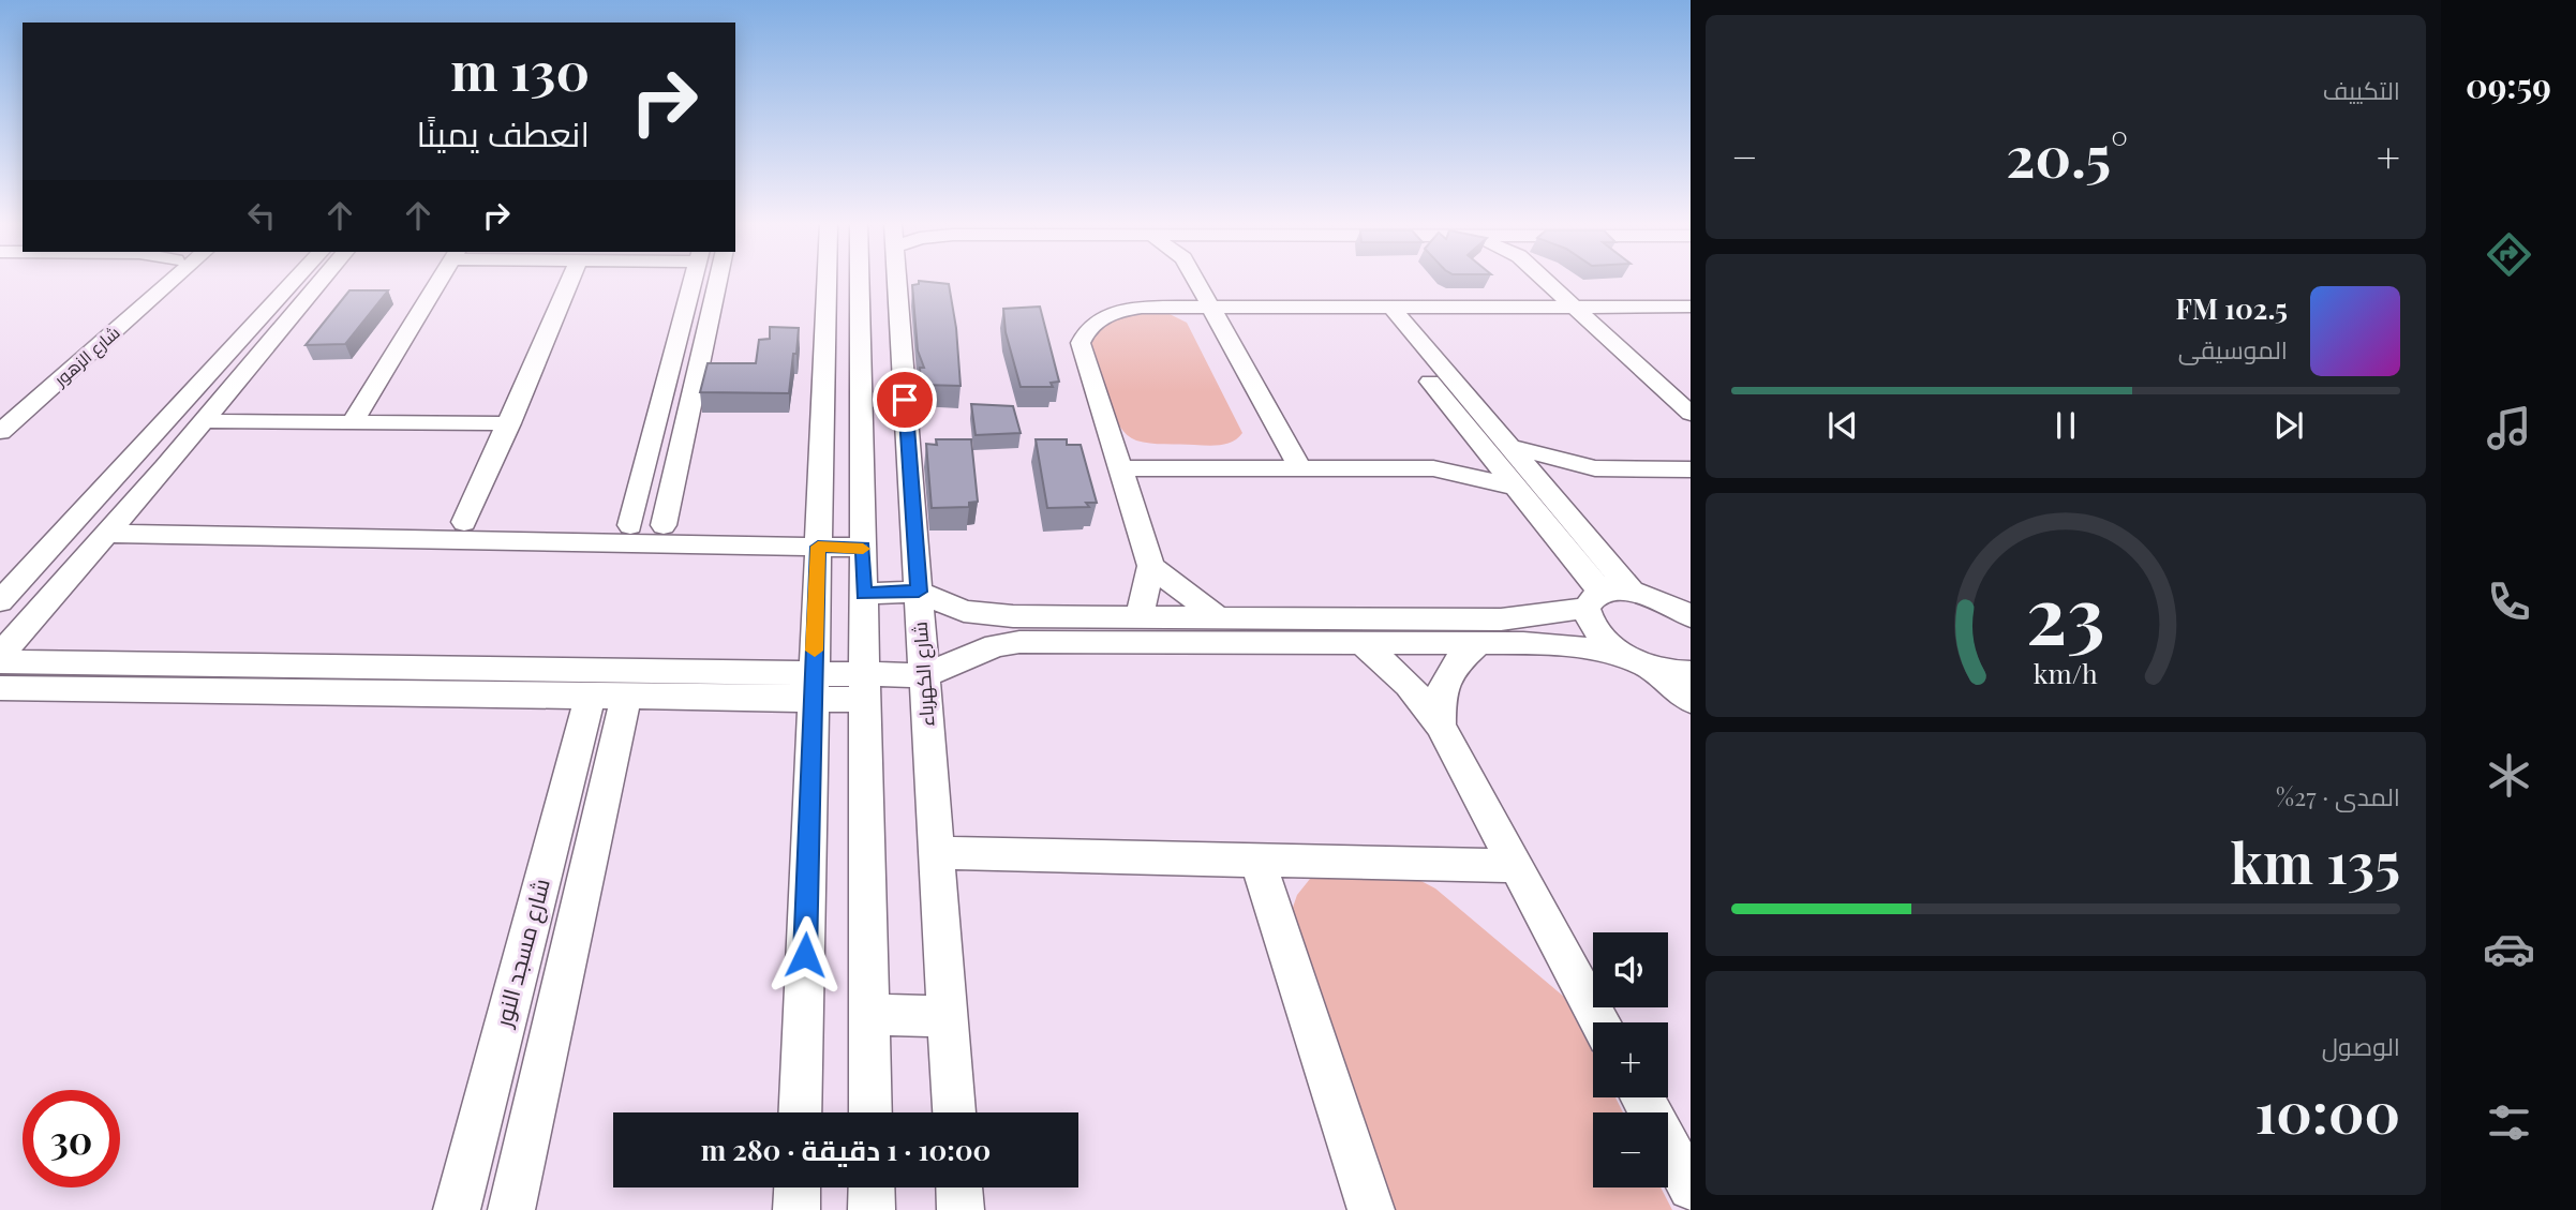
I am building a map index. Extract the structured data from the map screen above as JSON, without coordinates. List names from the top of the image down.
{
  "streets": {
    "street": ["شارع الزهور", "شارع الكهرباء", "شارع مسجد النور"]
  },
  "page": {
    "tabs": "09:59",
    "tile": [
      "التكييف",
      ["المدى · 27%", "135 km"],
      ["الوصول", "10:00"]
    ],
    "turn": ["130 m", "انعطف يمينًا"],
    "heat": ["−", "20.5°", "+"],
    "song": ["102.5 FM", "الموسيقى"],
    "map_buttons": ["+", "−"],
    "limit": "30",
    "trip": "10:00 · 1 دقيقة · 280 m",
    "gauge": ["23", "km/h"]
  }
}
